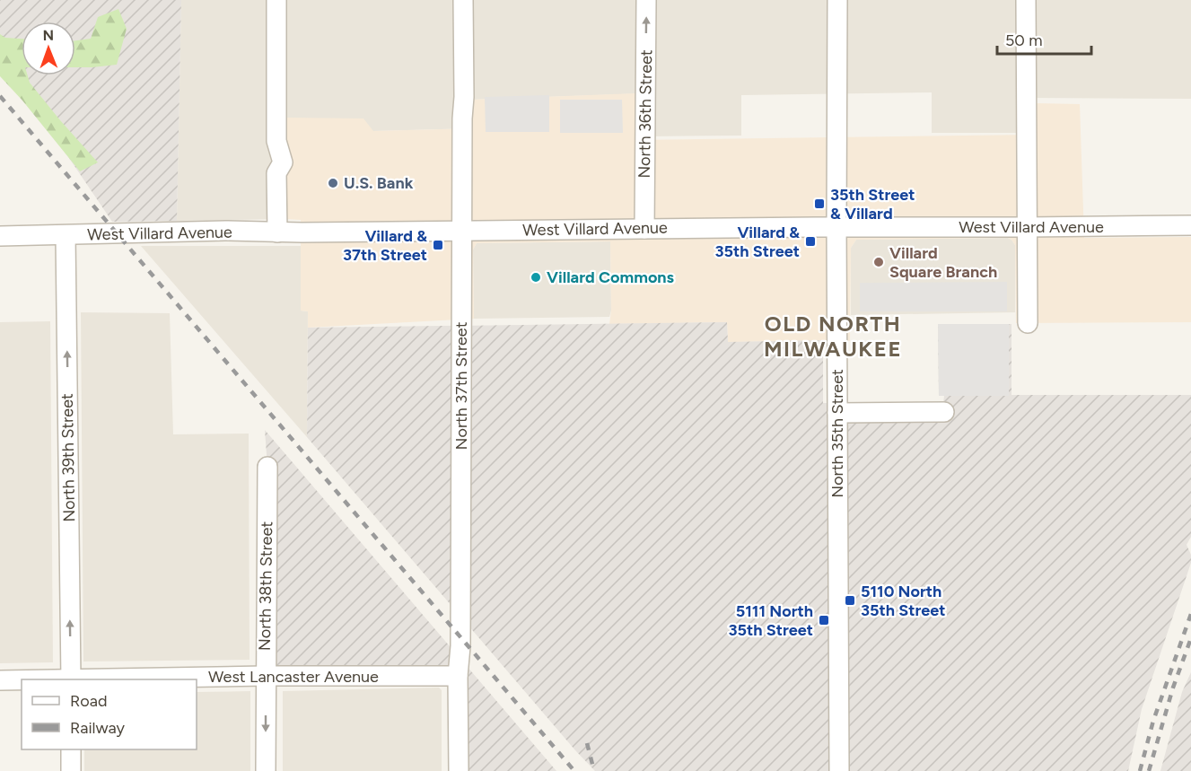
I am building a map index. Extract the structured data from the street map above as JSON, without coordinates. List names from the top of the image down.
{
  "streets": {
    "street": [
      "North 36th Street",
      "West Villard Avenue",
      "North 37th Street",
      "North 35th Street",
      "North 39th Street",
      "North 38th Street",
      "West Lancaster Avenue"
    ]
  },
  "crossings": [
    ["North 36th Street", "West Villard Avenue"],
    ["West Villard Avenue", "North 37th Street"],
    ["West Villard Avenue", "North 35th Street"],
    ["West Villard Avenue", "North 39th Street"],
    ["North 37th Street", "West Lancaster Avenue"],
    ["North 38th Street", "West Lancaster Avenue"]
  ],
  "one_way": ["North 36th Street", "North 39th Street"],
  "districts": ["OLD NORTH MILWAUKEE"],
  "places": {
    "other": ["U.S. Bank", "Villard Square Branch", "Villard Commons"],
    "transit": [
      "35th Street & Villard",
      "Villard & 35th Street",
      "Villard & 37th Street",
      "5110 North 35th Street",
      "5111 North 35th Street"
    ]
  },
  "legend": ["Road", "Railway"],
  "scale_bar": "50 m",
  "north": "top"
}
